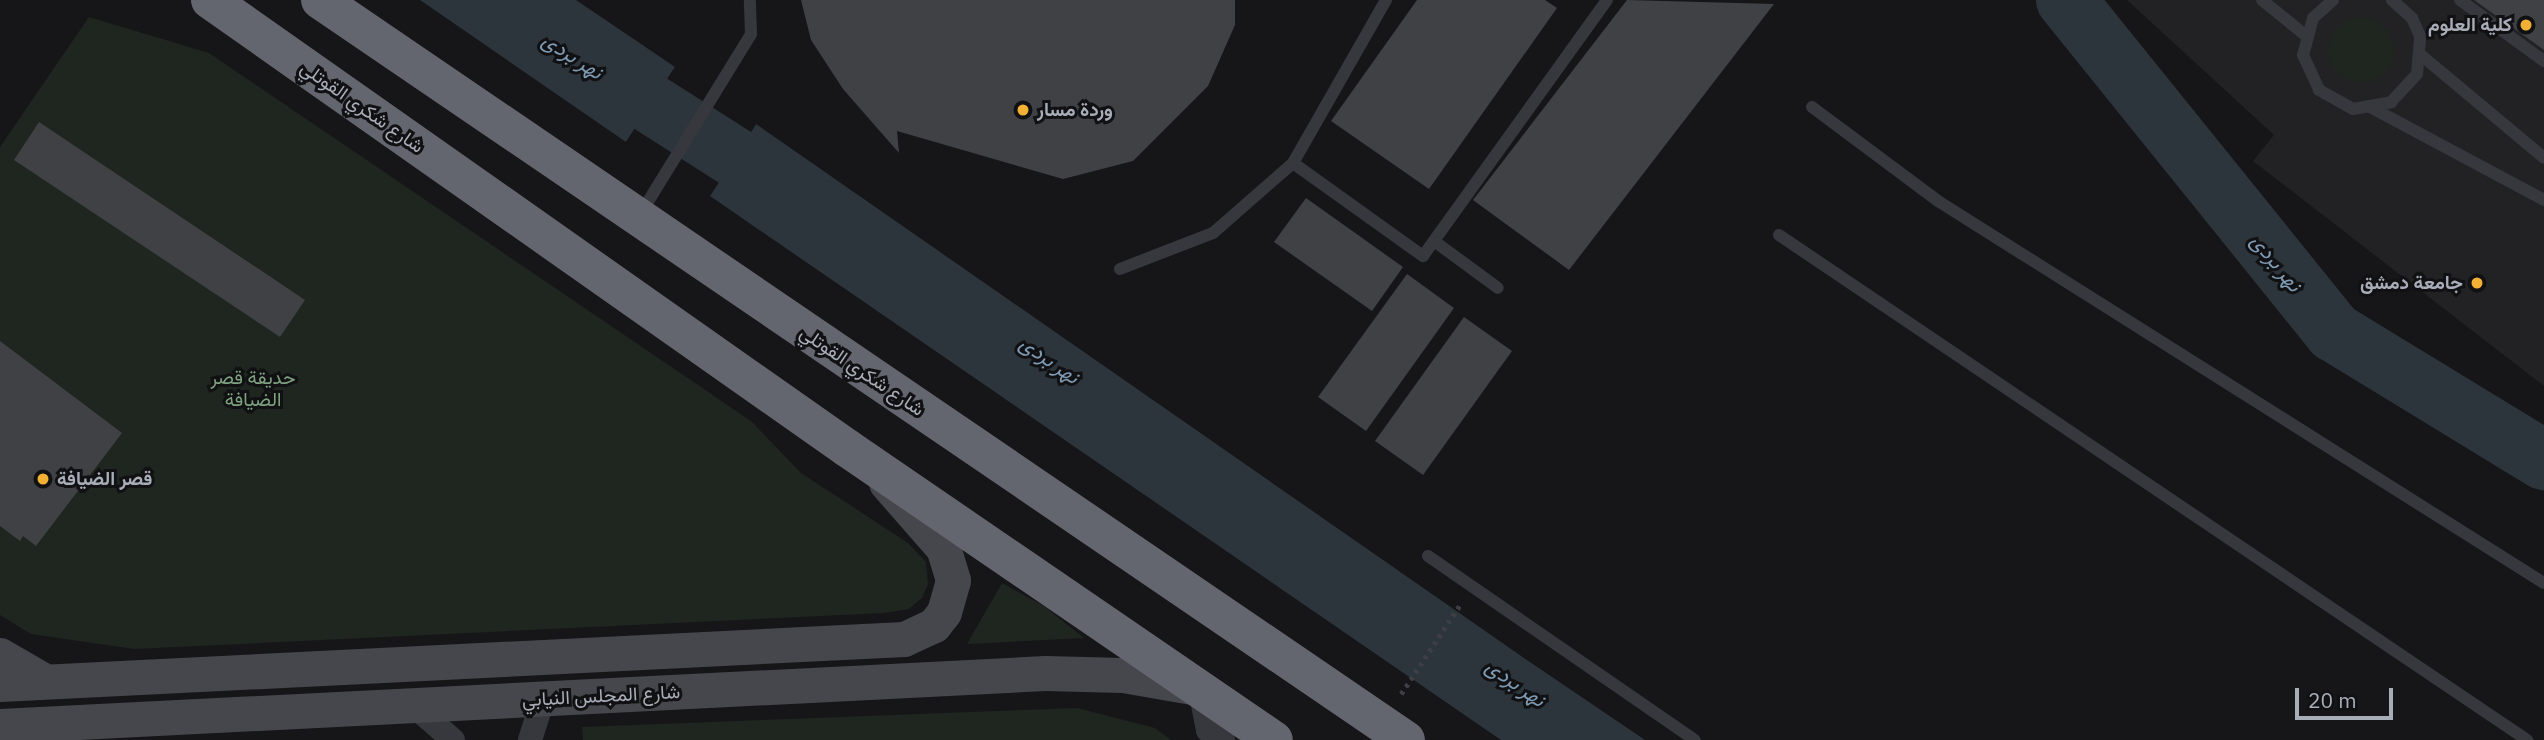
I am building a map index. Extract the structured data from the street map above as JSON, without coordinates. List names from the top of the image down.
{
  "streets": {
    "highway": ["شارع شكري القوتلي"],
    "main road": ["شارع المجلس النيابي"]
  },
  "crossings": [
    ["شارع شكري القوتلي", "شارع المجلس النيابي"]
  ],
  "water": ["نهر بردى"],
  "parks": ["حديقة قصر الضيافة"],
  "places": [
    "كلية العلوم",
    "وردة مسار",
    "جامعة دمشق",
    "قصر الضيافة"
  ],
  "scale_bar": "20 m"
}
